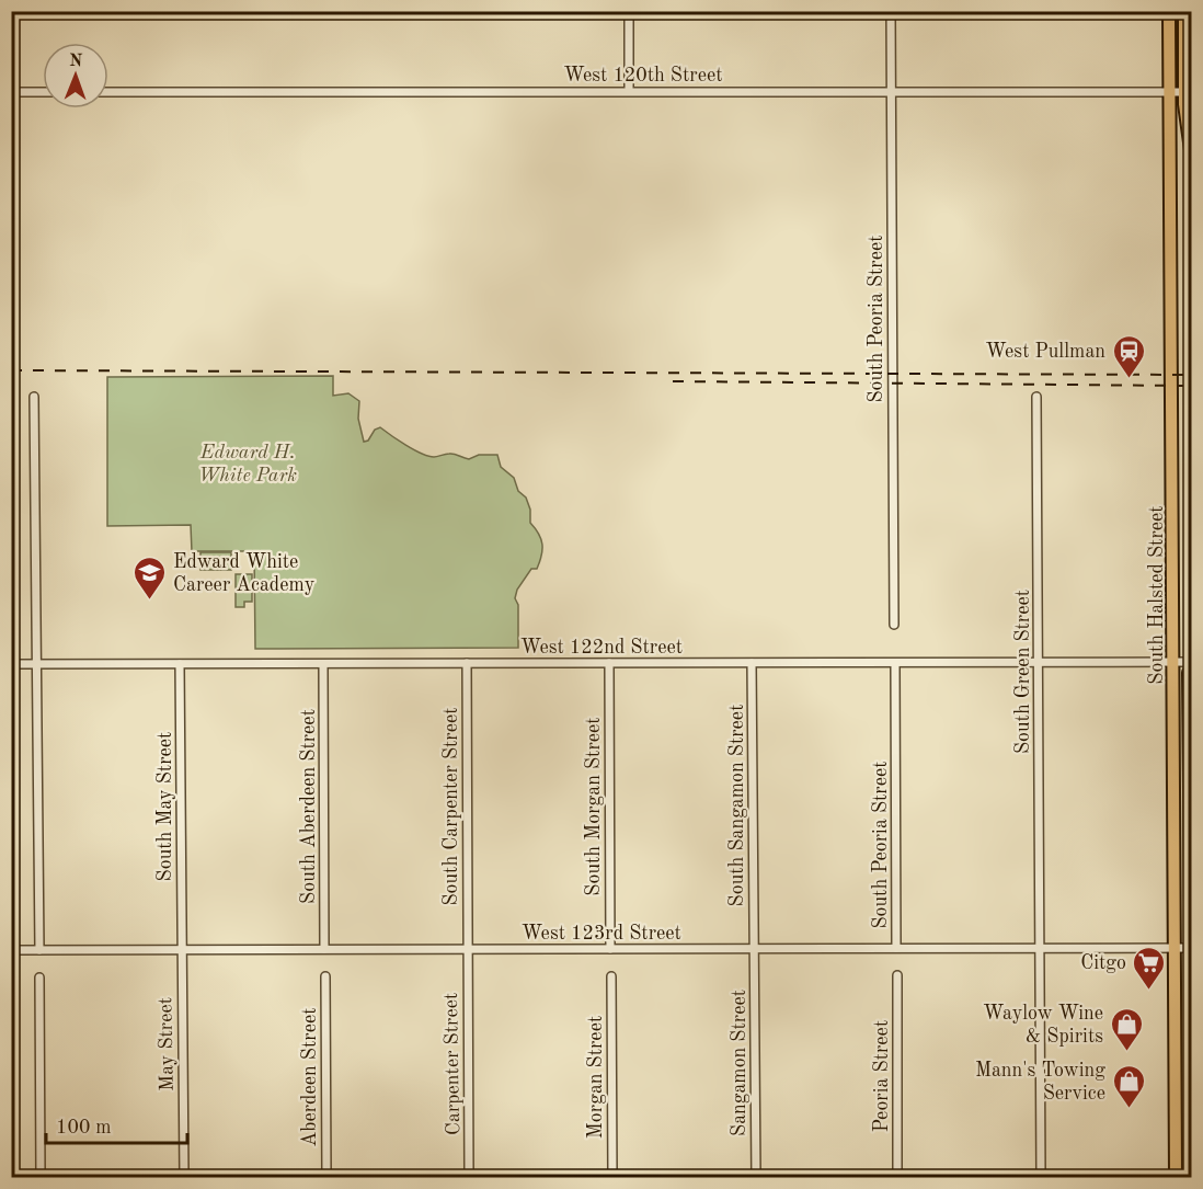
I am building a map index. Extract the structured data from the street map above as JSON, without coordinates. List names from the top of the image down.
{
  "streets": {
    "main road": ["South Halsted Street"],
    "street": [
      "West 120th Street",
      "South Peoria Street",
      "West 122nd Street",
      "South Green Street",
      "South Sangamon Street",
      "South May Street",
      "South Aberdeen Street",
      "South Carpenter Street",
      "South Morgan Street",
      "West 123rd Street",
      "May Street",
      "Sangamon Street",
      "Carpenter Street",
      "Peoria Street",
      "Aberdeen Street",
      "Morgan Street"
    ]
  },
  "crossings": [
    ["West 120th Street", "South Peoria Street"],
    ["West 120th Street", "South Halsted Street"],
    ["South Peoria Street", "West 122nd Street"],
    ["South Peoria Street", "West 123rd Street"],
    ["South Halsted Street", "West 122nd Street"],
    ["South Halsted Street", "West 123rd Street"],
    ["West 122nd Street", "South Green Street"],
    ["West 122nd Street", "South Sangamon Street"],
    ["West 122nd Street", "South May Street"],
    ["West 122nd Street", "South Aberdeen Street"],
    ["West 122nd Street", "South Carpenter Street"],
    ["West 122nd Street", "South Morgan Street"],
    ["South Green Street", "West 123rd Street"],
    ["South Sangamon Street", "West 123rd Street"],
    ["South Sangamon Street", "Sangamon Street"],
    ["South May Street", "West 123rd Street"],
    ["South May Street", "May Street"],
    ["South Aberdeen Street", "West 123rd Street"],
    ["South Carpenter Street", "West 123rd Street"],
    ["South Carpenter Street", "Carpenter Street"],
    ["South Morgan Street", "West 123rd Street"],
    ["West 123rd Street", "May Street"],
    ["West 123rd Street", "Sangamon Street"],
    ["West 123rd Street", "Carpenter Street"]
  ],
  "parks": ["Edward H. White Park"],
  "places": {
    "station": ["West Pullman"],
    "school or university": ["Edward White Career Academy"],
    "supermarket": ["Citgo"],
    "shop": ["Waylow Wine & Spirits", "Mann's Towing Service"]
  },
  "scale_bar": "100 m",
  "north": "top"
}
